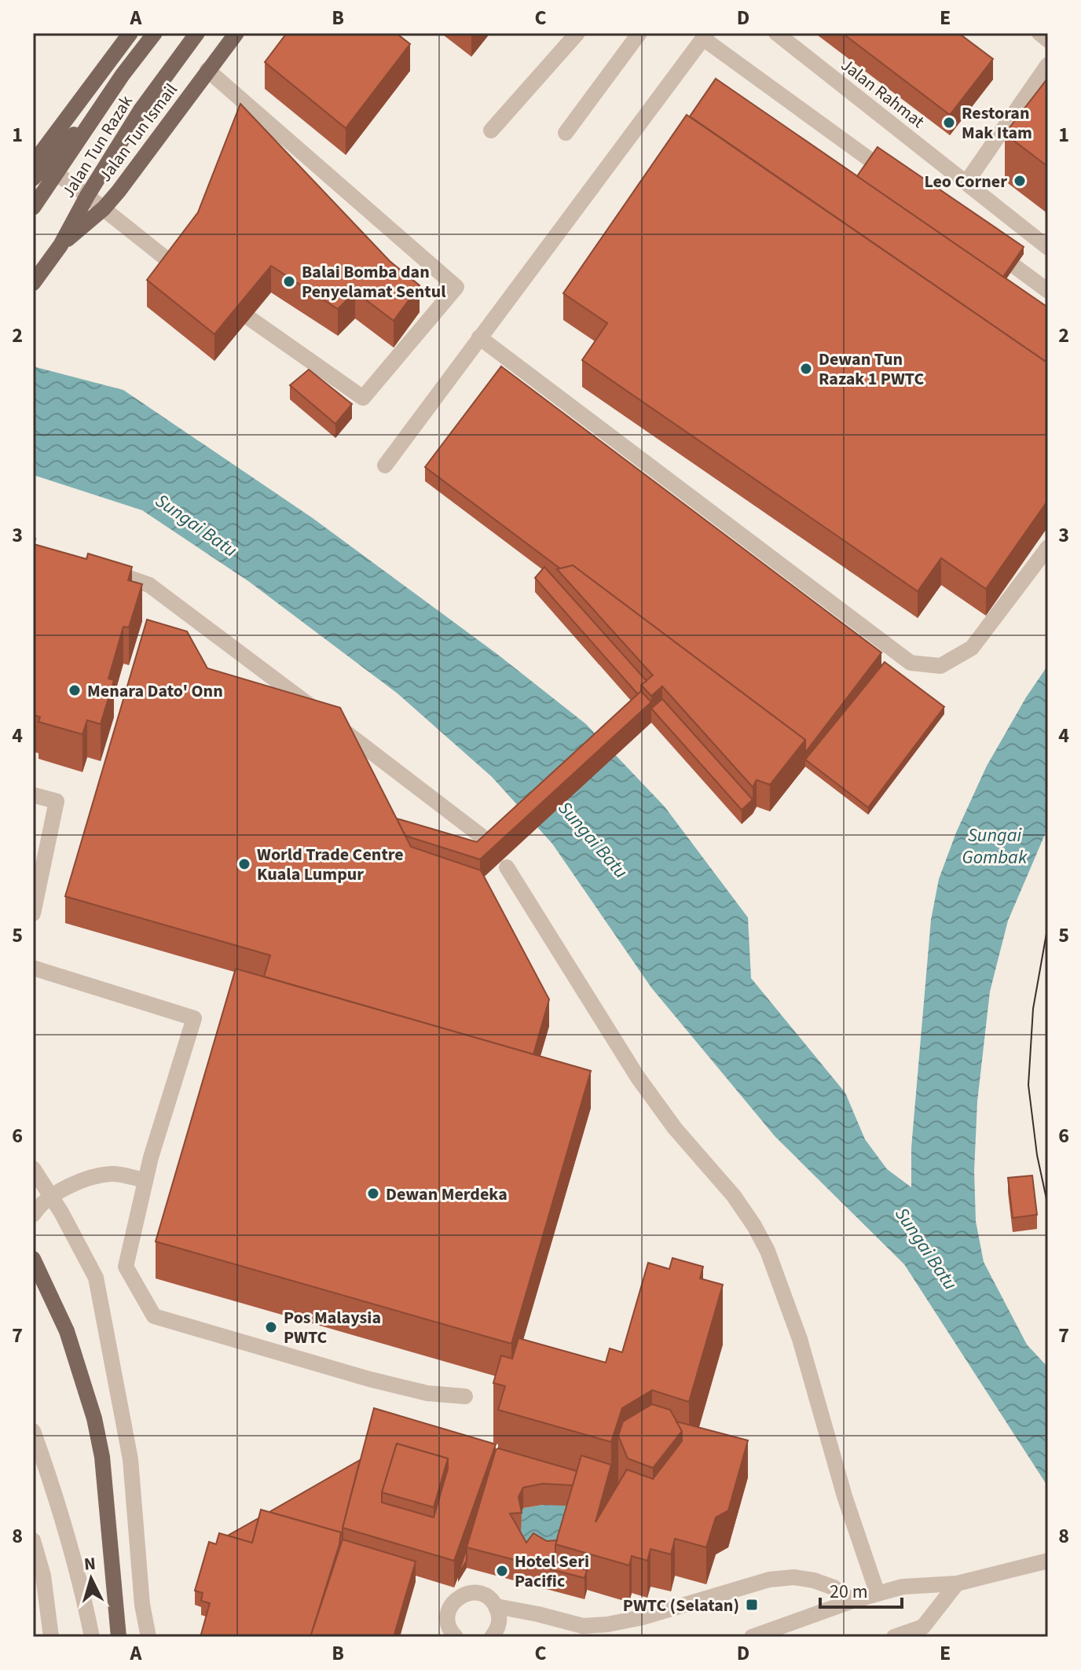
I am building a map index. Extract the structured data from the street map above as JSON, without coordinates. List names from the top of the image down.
{
  "streets": {
    "main road": ["Jalan Tun Ismail", "Jalan Tun Razak"],
    "street": ["Jalan Rahmat"]
  },
  "crossings": [
    ["Jalan Tun Ismail", "Jalan Tun Razak"]
  ],
  "water": ["Sungai Batu", "Sungai Gombak"],
  "places": {
    "other": [
      "Restoran Mak Itam",
      "Leo Corner",
      "Balai Bomba dan Penyelamat Sentul",
      "Dewan Tun Razak 1 PWTC",
      "Menara Dato' Onn",
      "World Trade Centre Kuala Lumpur",
      "Dewan Merdeka",
      "Pos Malaysia PWTC",
      "Hotel Seri Pacific"
    ],
    "transit": ["PWTC (Selatan)"]
  },
  "scale_bar": "20 m",
  "north": "top",
  "grid": {
    "columns": [
      "A",
      "B",
      "C",
      "D",
      "E"
    ],
    "rows": [
      "1",
      "2",
      "3",
      "4",
      "5",
      "6",
      "7",
      "8"
    ]
  }
}
